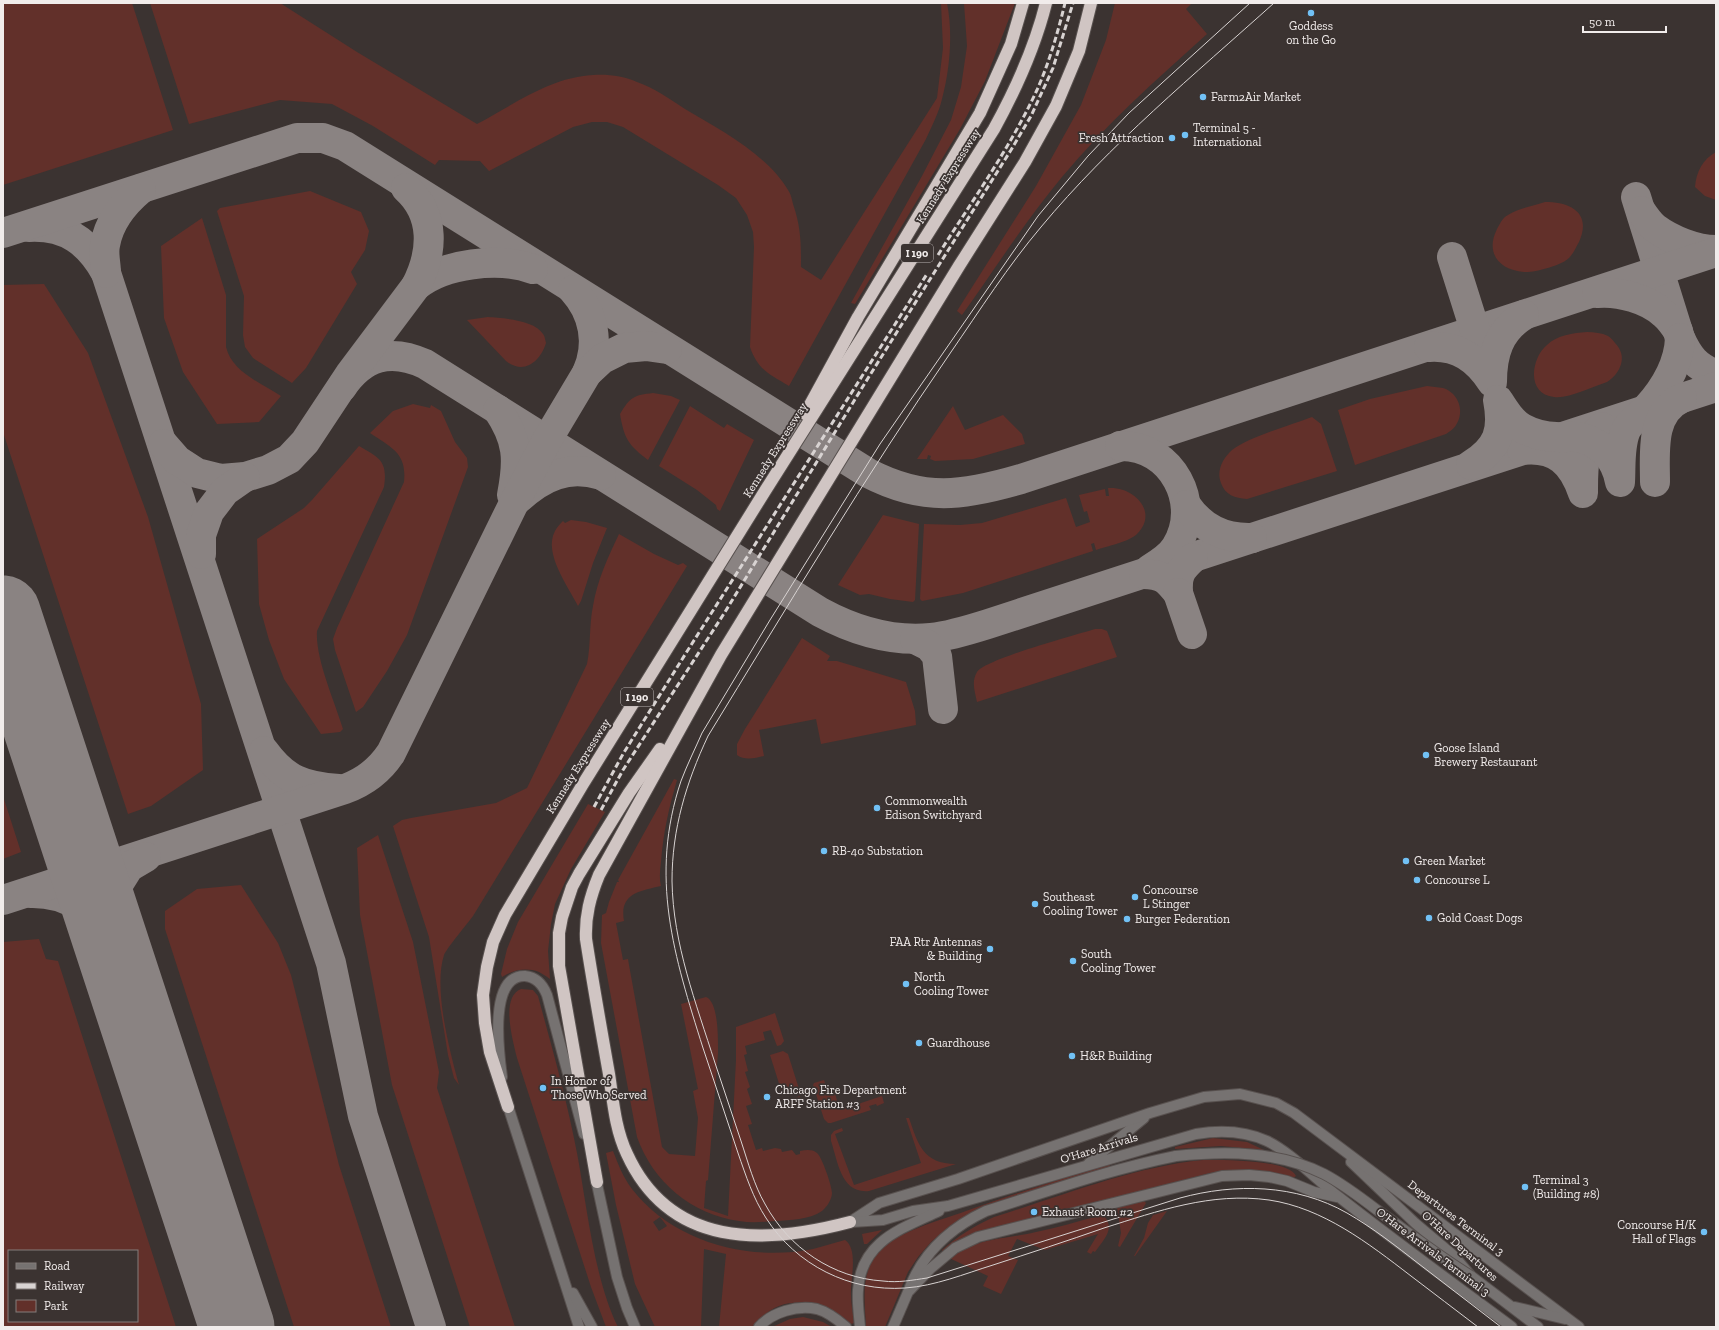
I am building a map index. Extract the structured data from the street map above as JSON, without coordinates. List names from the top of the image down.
{
  "streets": {
    "highway": ["Kennedy Expressway", "I 190"],
    "street": [
      "O'Hare Arrivals",
      "Departures Terminal 3",
      "O'Hare Departures",
      "O'Hare Arrivals Terminal 3"
    ]
  },
  "crossings": [
    ["O'Hare Arrivals", "O'Hare Arrivals Terminal 3"],
    ["Departures Terminal 3", "O'Hare Departures"]
  ],
  "places": [
    "Goddess on the Go",
    "Farm2Air Market",
    "Terminal 5 - International",
    "Fresh Attraction",
    "Goose Island Brewery Restaurant",
    "Commonwealth Edison Switchyard",
    "RB-40 Substation",
    "Green Market",
    "Concourse L",
    "Concourse L Stinger",
    "Southeast Cooling Tower",
    "Gold Coast Dogs",
    "Burger Federation",
    "FAA Rtr Antennas & Building",
    "South Cooling Tower",
    "North Cooling Tower",
    "Guardhouse",
    "H&R Building",
    "In Honor of Those Who Served",
    "Chicago Fire Department ARFF Station #3",
    "Terminal 3 (Building #8)",
    "Exhaust Room #2",
    "Concourse H/K Hall of Flags"
  ],
  "legend": ["Road", "Railway", "Park"],
  "scale_bar": "50 m"
}
